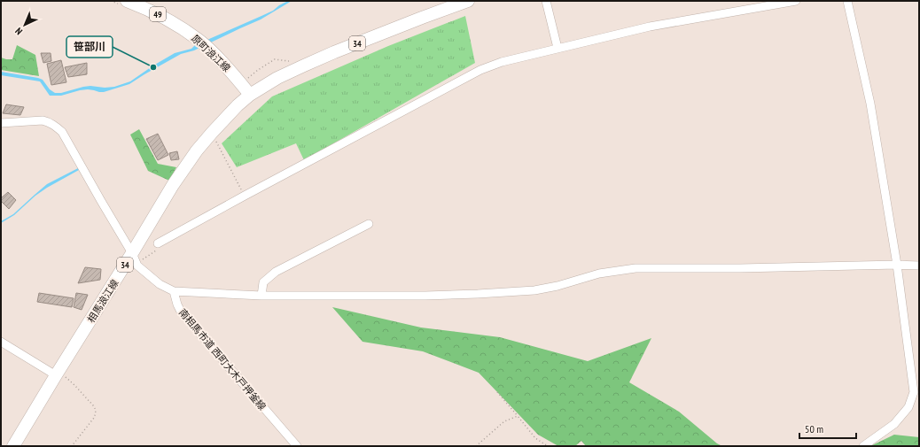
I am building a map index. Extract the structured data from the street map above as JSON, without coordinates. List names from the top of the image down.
{
  "streets": {
    "main road": [
      "49",
      "34",
      "原町浪江線",
      "相馬浪江線"
    ],
    "street": ["南相馬市道 西町大木戸押釜線"]
  },
  "crossings": [
    ["34", "原町浪江線"],
    ["34", "相馬浪江線"],
    ["原町浪江線", "相馬浪江線"]
  ],
  "places": ["笹部川"],
  "scale_bar": "50 m",
  "north": "bottom left"
}
